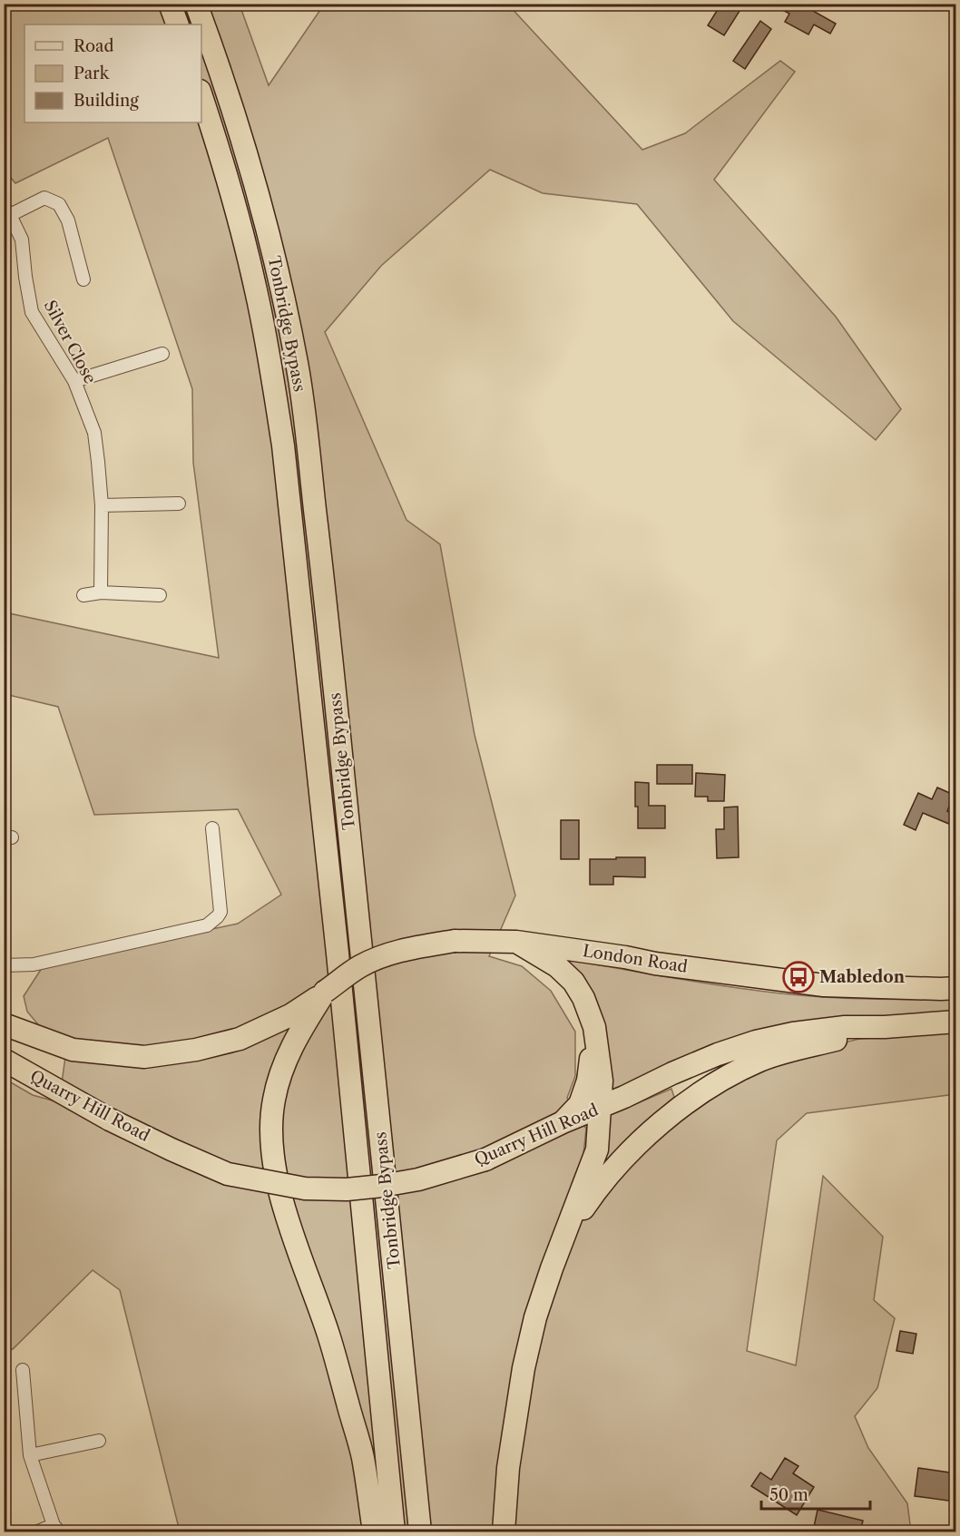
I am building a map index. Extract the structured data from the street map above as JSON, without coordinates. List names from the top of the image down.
{
  "streets": {
    "highway": ["Tonbridge Bypass", "London Road", "Quarry Hill Road"],
    "street": ["Silver Close"]
  },
  "places": {
    "bus stop": ["Mabledon"]
  },
  "legend": ["Road", "Park", "Building"],
  "scale_bar": "50 m"
}
